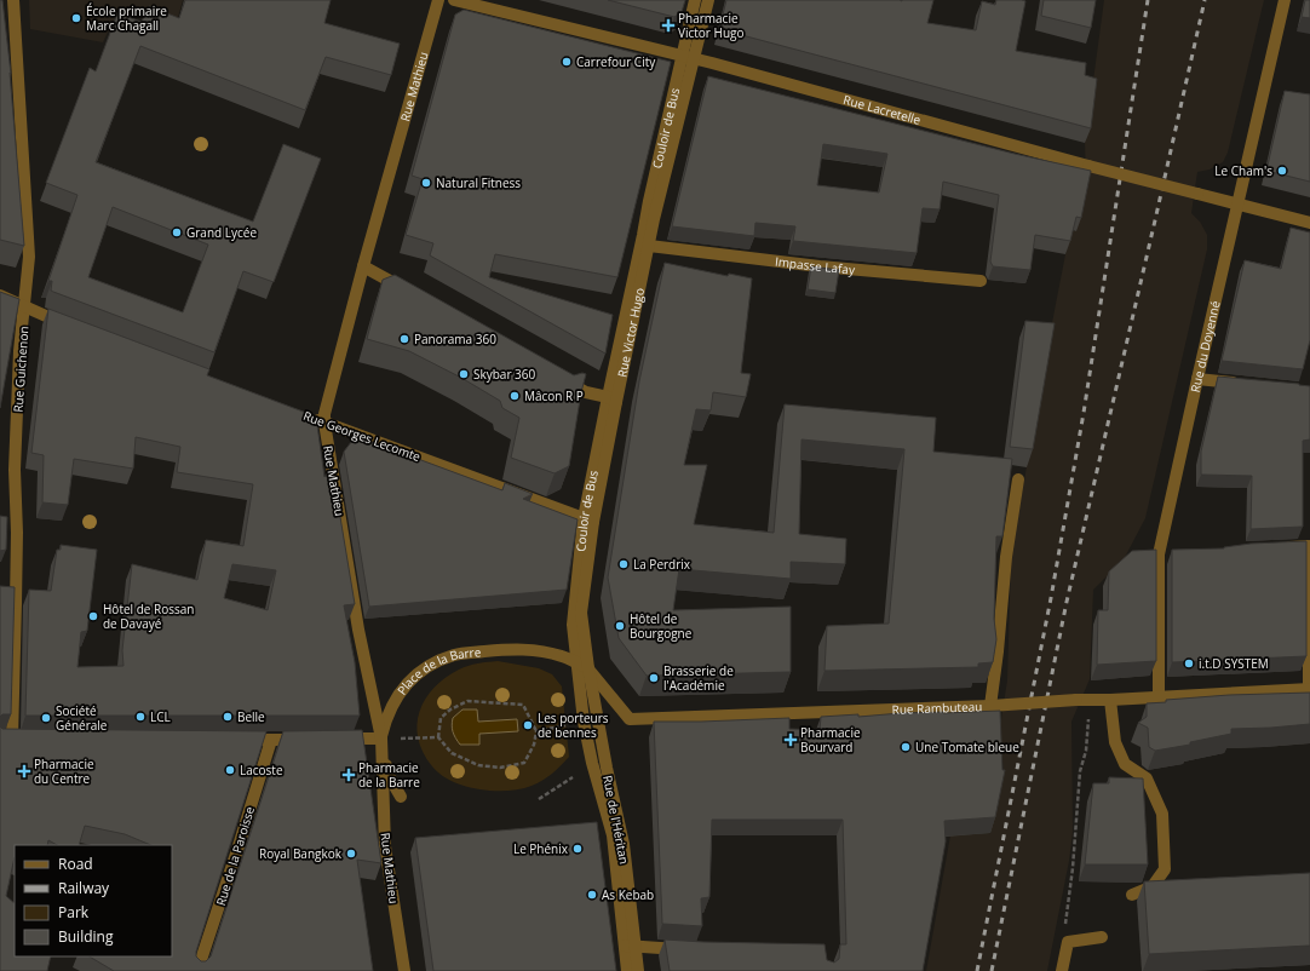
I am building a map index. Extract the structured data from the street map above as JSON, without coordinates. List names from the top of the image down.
{
  "streets": {
    "street": [
      "Rue Mathieu",
      "Rue Lacretelle",
      "Couloir de Bus",
      "Impasse Lafay",
      "Rue Victor Hugo",
      "Rue du Doyenné",
      "Rue Guichenon",
      "Rue Georges Lecomte",
      "Place de la Barre",
      "Rue Rambuteau",
      "Rue de l'Héritan",
      "Rue de la Paroisse"
    ]
  },
  "crossings": [
    ["Rue Mathieu", "Rue Georges Lecomte"],
    ["Rue Mathieu", "Place de la Barre"],
    ["Rue Lacretelle", "Couloir de Bus"],
    ["Rue Lacretelle", "Rue Victor Hugo"],
    ["Rue Lacretelle", "Rue du Doyenné"],
    ["Couloir de Bus", "Rue Victor Hugo"],
    ["Couloir de Bus", "Rue Georges Lecomte"],
    ["Couloir de Bus", "Place de la Barre"],
    ["Couloir de Bus", "Rue de l'Héritan"],
    ["Impasse Lafay", "Rue Victor Hugo"],
    ["Rue Victor Hugo", "Rue Georges Lecomte"],
    ["Rue Victor Hugo", "Place de la Barre"],
    ["Rue Victor Hugo", "Rue Rambuteau"],
    ["Rue Victor Hugo", "Rue de l'Héritan"],
    ["Rue du Doyenné", "Rue Rambuteau"],
    ["Place de la Barre", "Rue Rambuteau"],
    ["Place de la Barre", "Rue de l'Héritan"],
    ["Rue Rambuteau", "Rue de l'Héritan"]
  ],
  "places": {
    "other": [
      "École primaire Marc Chagall",
      "Carrefour City",
      "Le Cham's",
      "Natural Fitness",
      "Grand Lycée",
      "Panorama 360",
      "Skybar 360",
      "Mâcon R P",
      "La Perdrix",
      "Hôtel de Rossan de Davayé",
      "Hôtel de Bourgogne",
      "i.t.D SYSTEM",
      "Brasserie de l'Académie",
      "LCL",
      "Belle",
      "Société Générale",
      "Les porteurs de bennes",
      "Une Tomate bleue",
      "Lacoste",
      "Le Phénix",
      "Royal Bangkok",
      "As Kebab"
    ],
    "health": [
      "Pharmacie Victor Hugo",
      "Pharmacie Bourvard",
      "Pharmacie du Centre",
      "Pharmacie de la Barre"
    ]
  },
  "legend": [
    "Road",
    "Railway",
    "Park",
    "Building"
  ]
}
